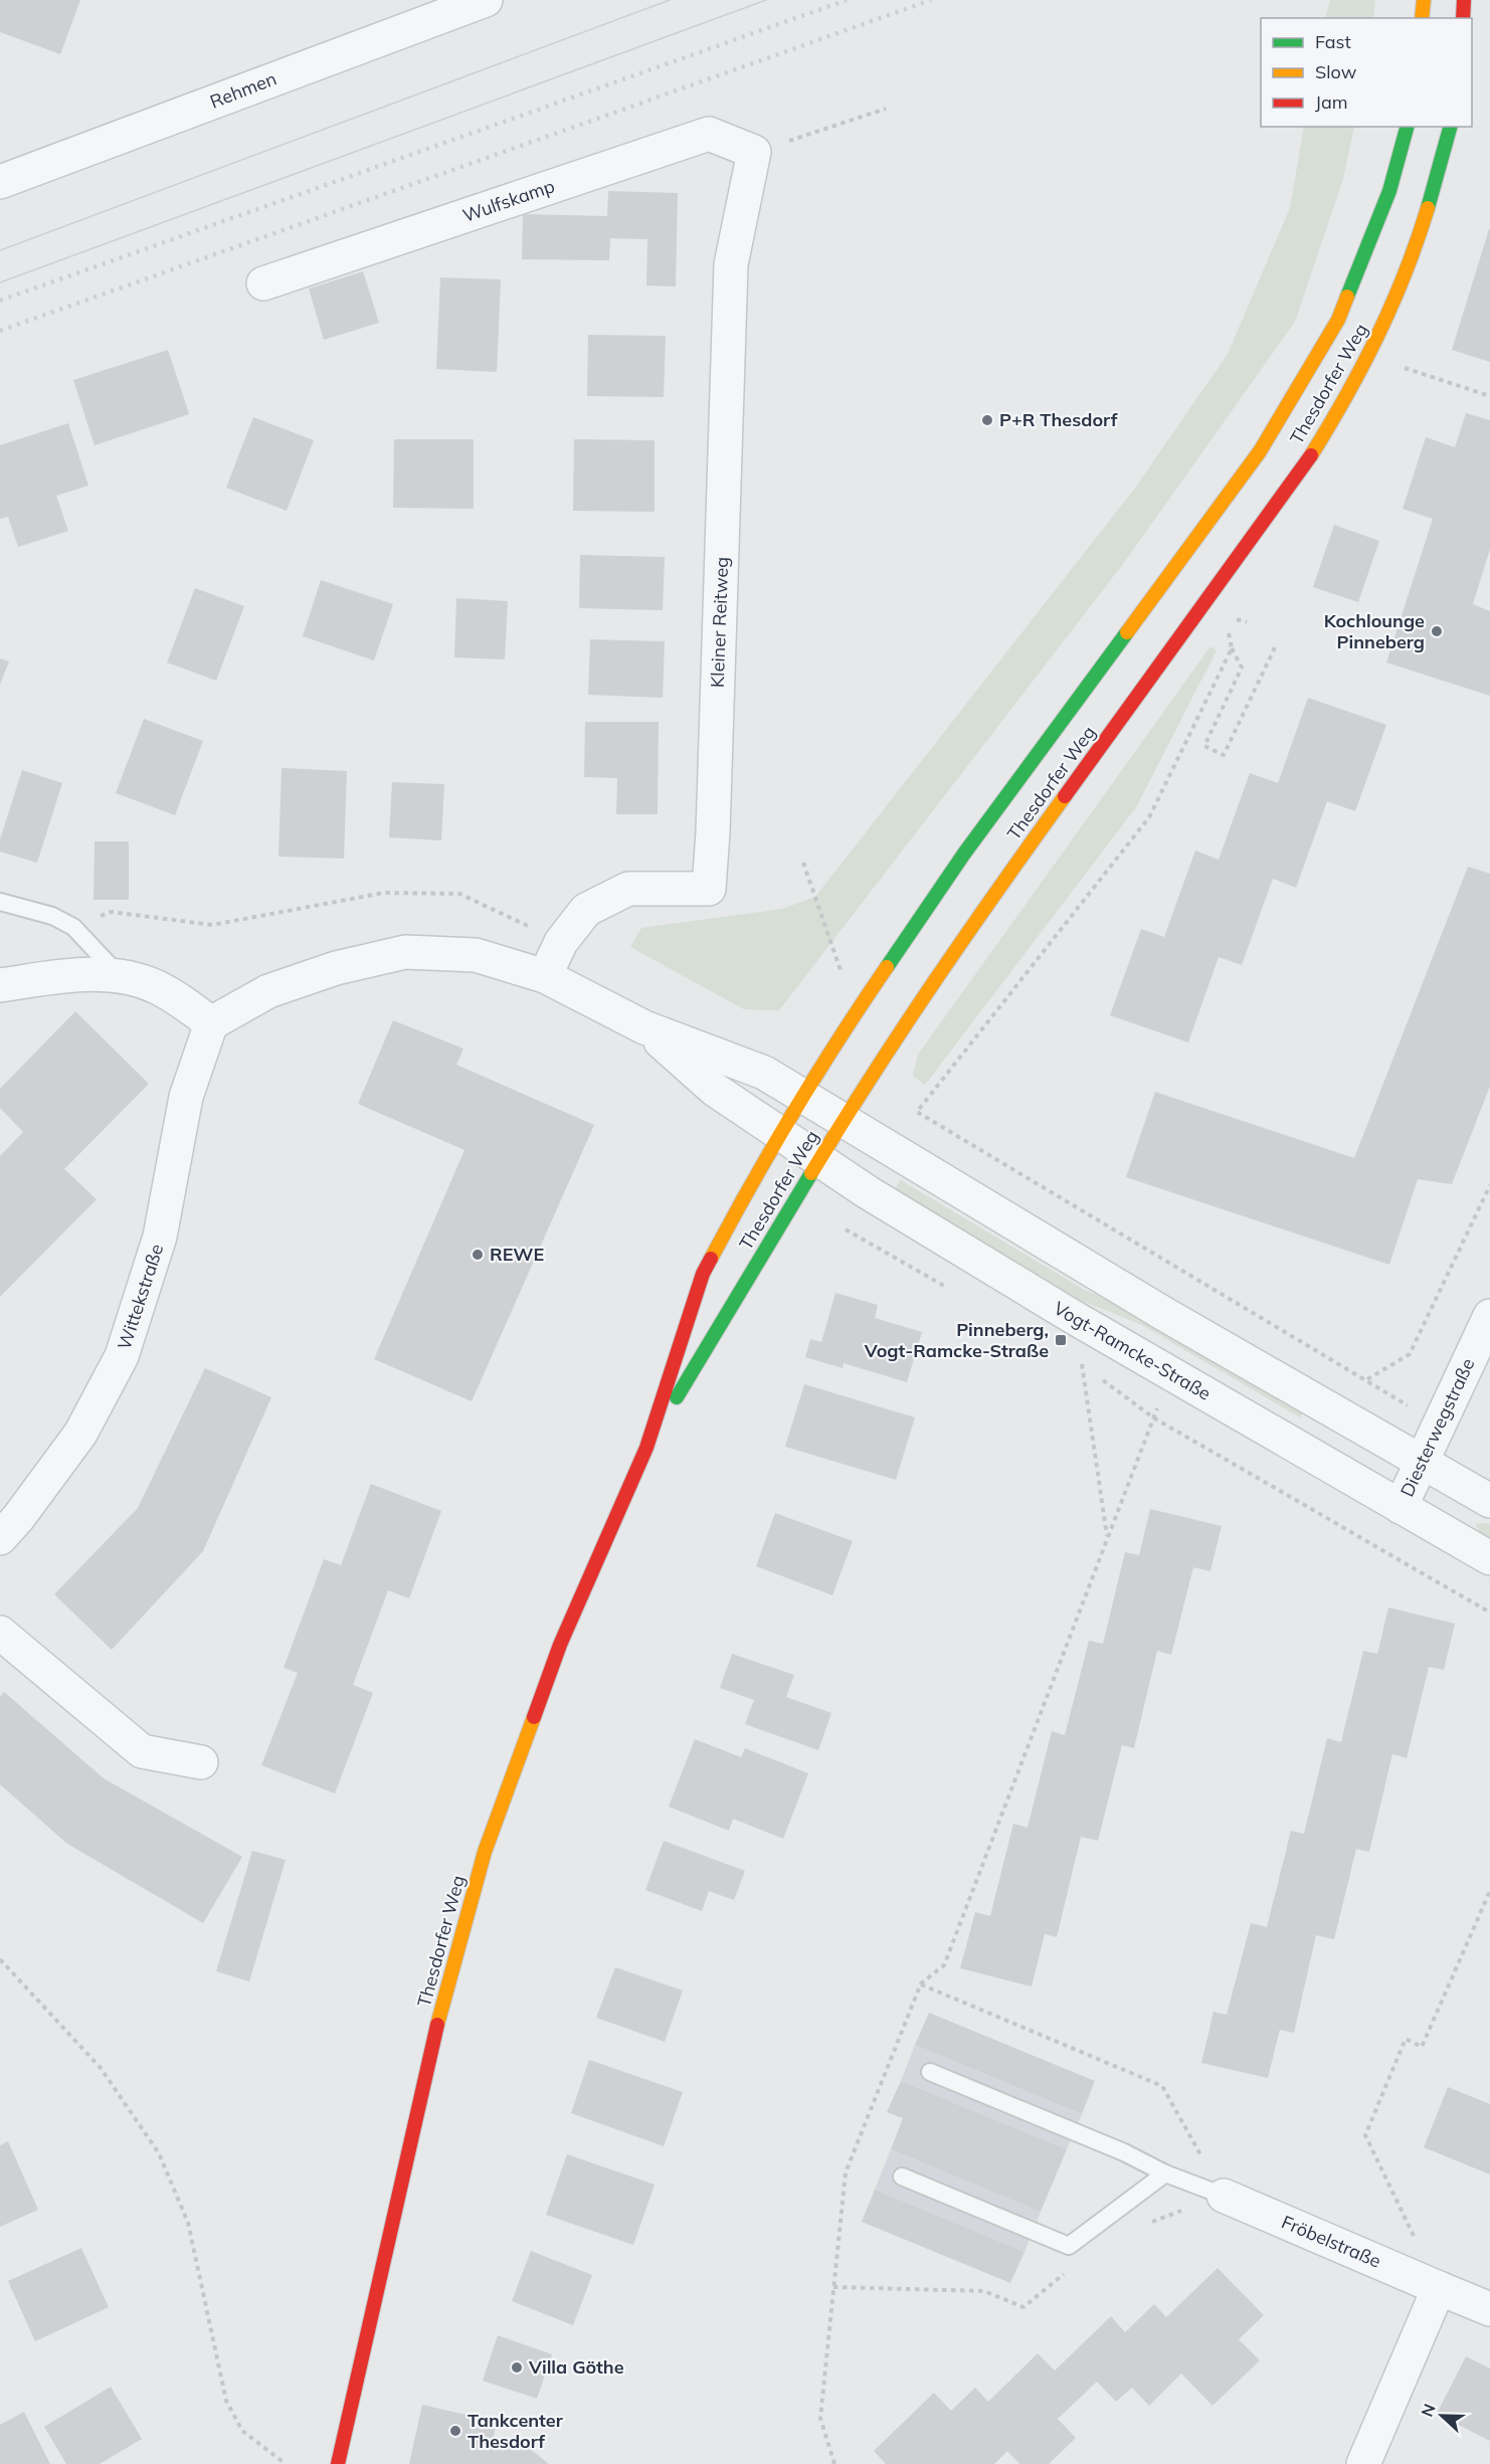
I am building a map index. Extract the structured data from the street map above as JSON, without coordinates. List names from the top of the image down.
{
  "streets": {
    "street": [
      "Rehmen",
      "Wulfskamp",
      "Thesdorfer Weg",
      "Kleiner Reitweg",
      "Wittekstraße",
      "Vogt-Ramcke-Straße",
      "Diesterwegstraße",
      "Fröbelstraße"
    ]
  },
  "crossings": [
    ["Wulfskamp", "Kleiner Reitweg"],
    ["Thesdorfer Weg", "Vogt-Ramcke-Straße"],
    ["Vogt-Ramcke-Straße", "Diesterwegstraße"]
  ],
  "places": {
    "other": [
      "P+R Thesdorf",
      "Kochlounge Pinneberg",
      "REWE",
      "Villa Göthe",
      "Tankcenter Thesdorf"
    ],
    "transit": ["Pinneberg, Vogt-Ramcke-Straße"]
  },
  "legend": ["Fast", "Slow", "Jam"],
  "north": "left"
}
